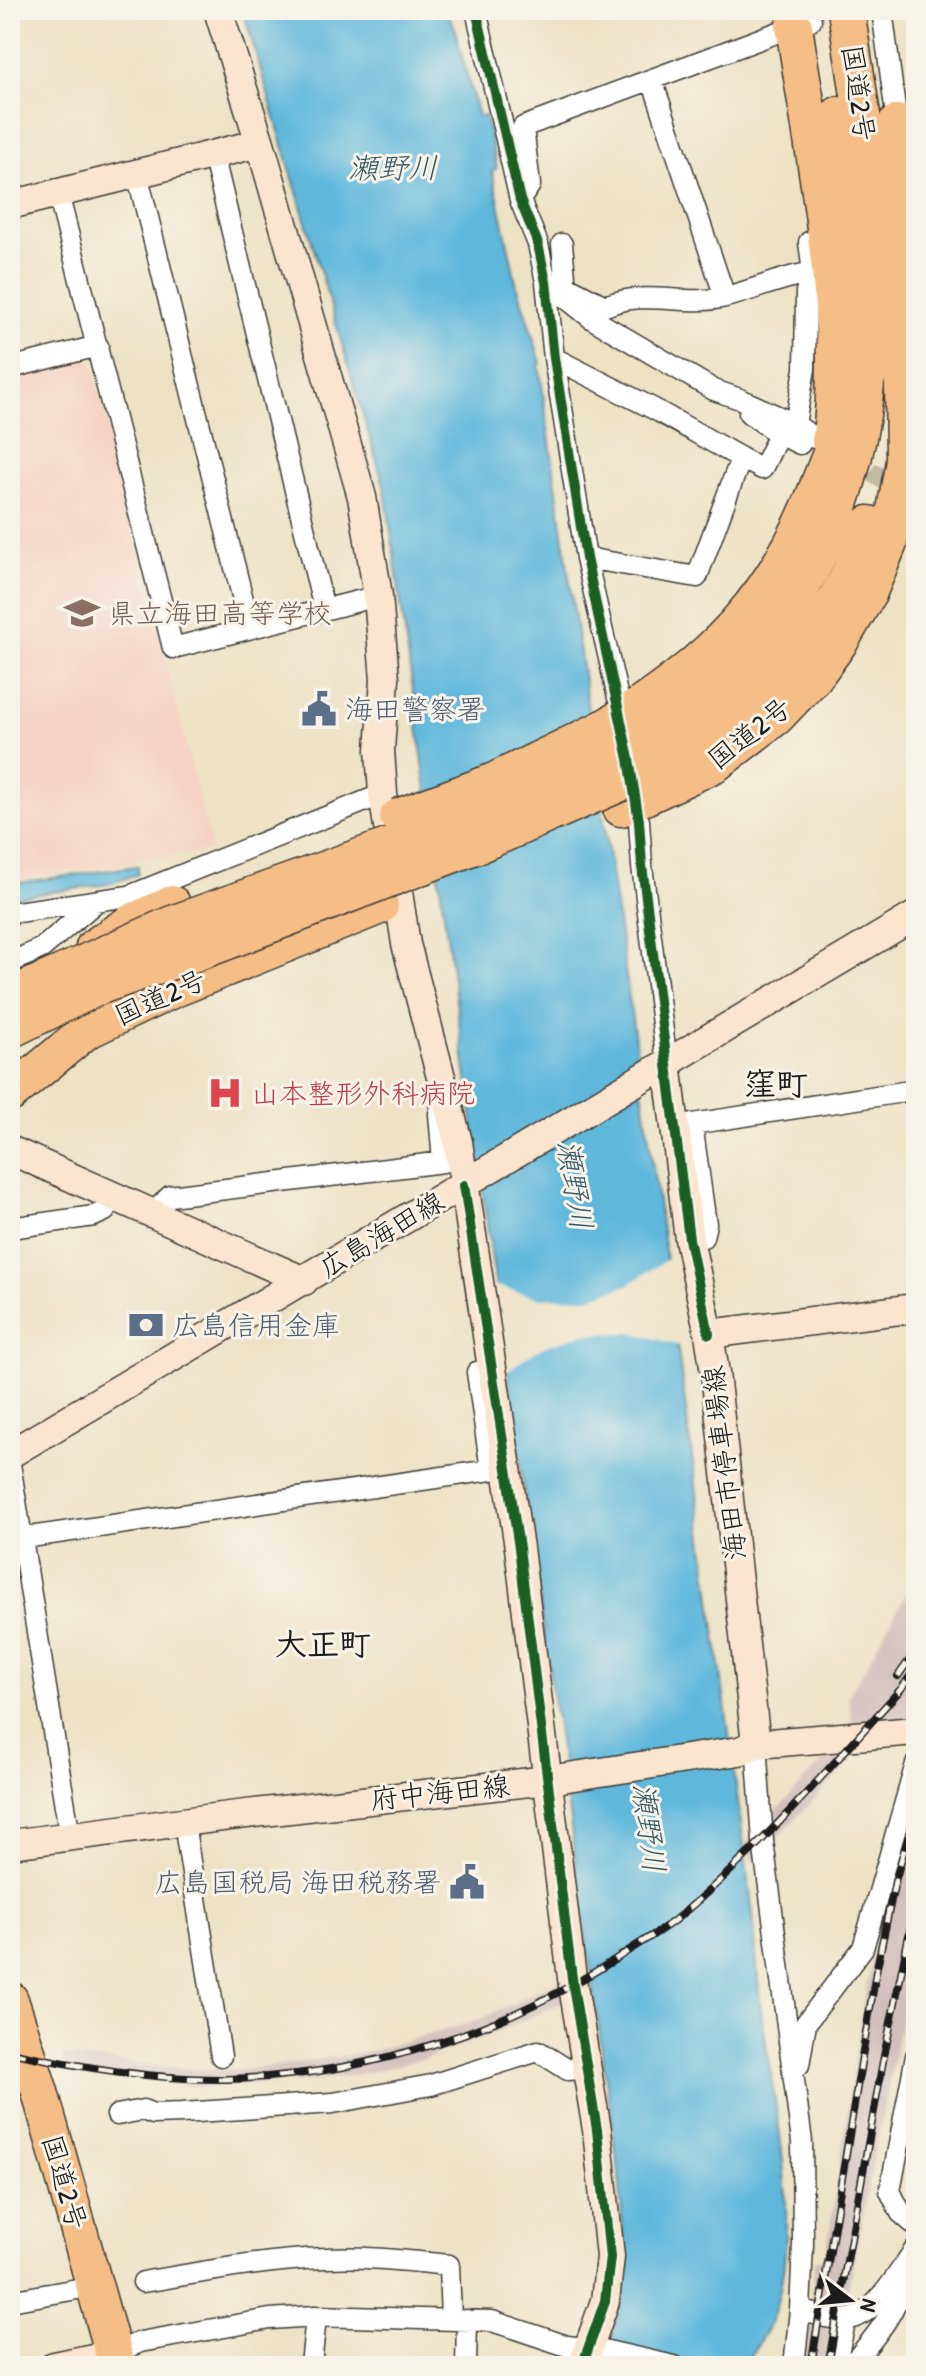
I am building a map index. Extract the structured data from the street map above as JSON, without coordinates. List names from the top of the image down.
{
  "streets": {
    "highway": ["国道2号"],
    "street": ["広島海田線", "海田市停車場線", "府中海田線"]
  },
  "crossings": [
    ["海田市停車場線", "府中海田線"]
  ],
  "districts": ["窪町", "大正町"],
  "water": ["瀬野川"],
  "places": {
    "school or university": ["県立海田高等学校"],
    "public building": ["海田警察署", "広島国税局 海田税務署"],
    "hospital": ["山本整形外科病院"],
    "bank": ["広島信用金庫"]
  },
  "north": "right"
}
